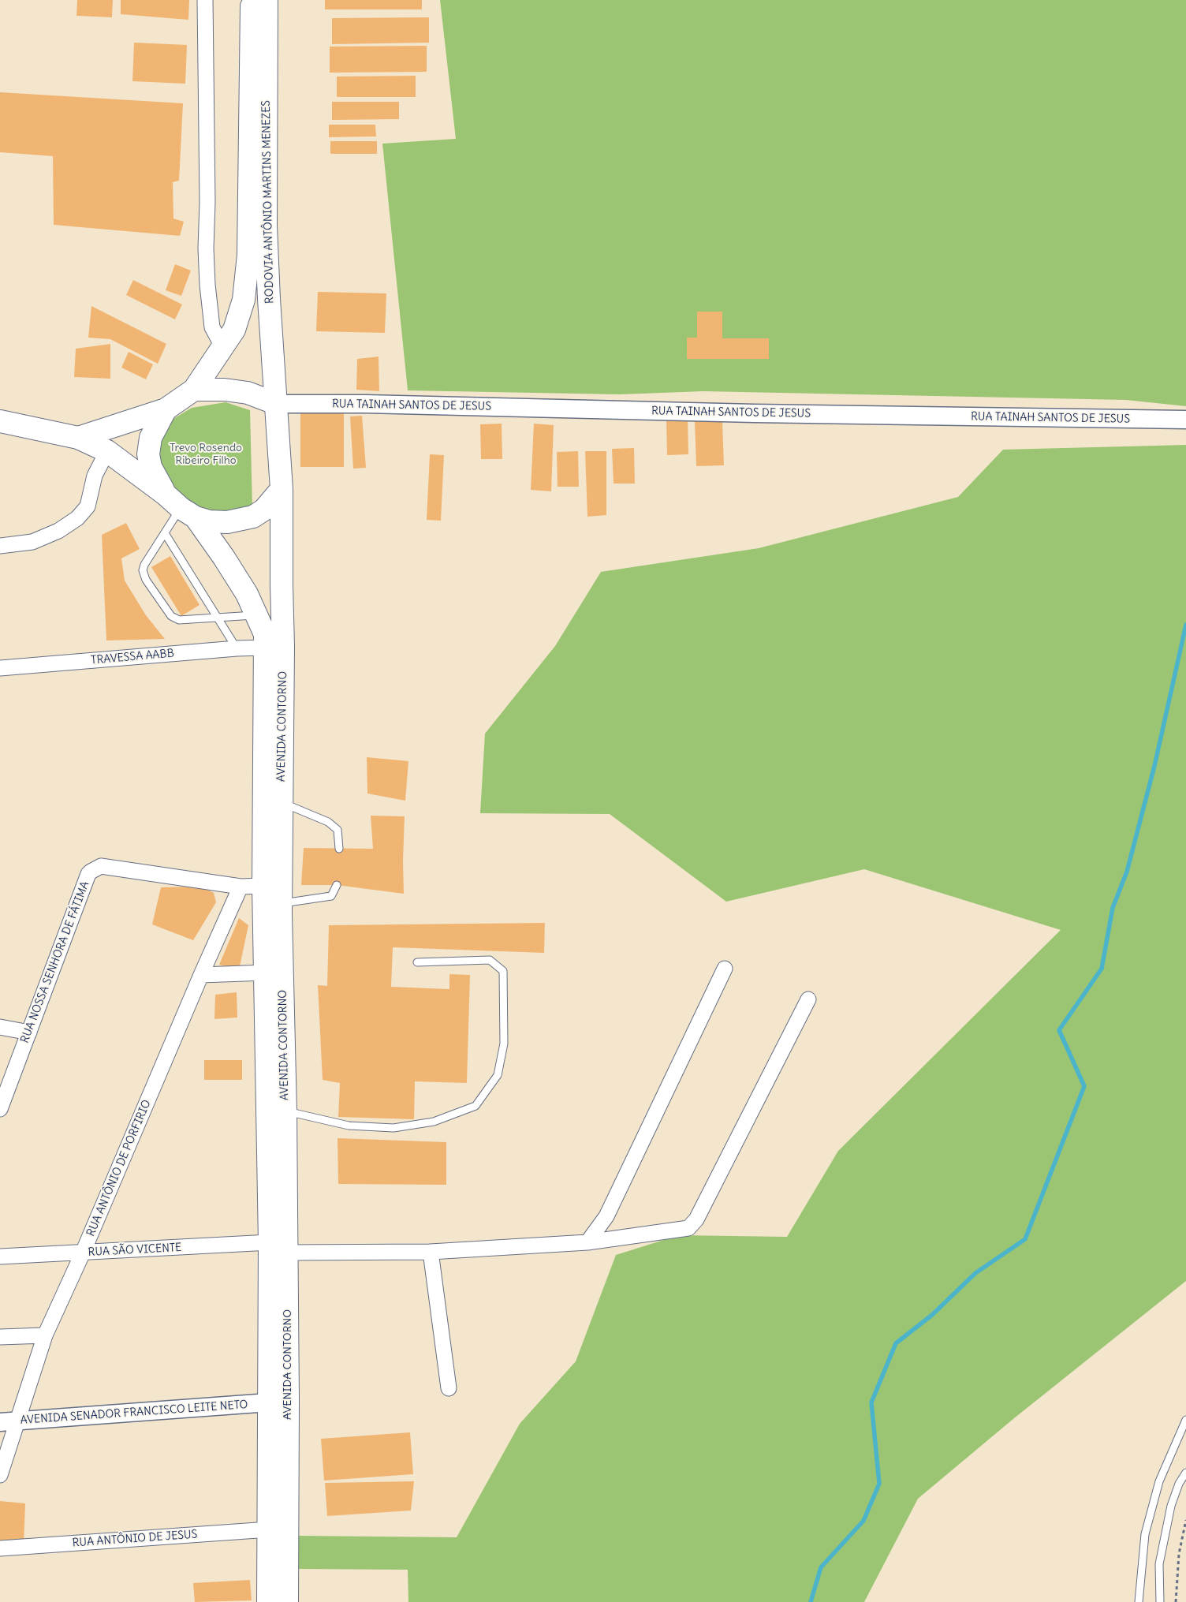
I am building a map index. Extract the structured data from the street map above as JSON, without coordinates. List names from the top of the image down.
{
  "streets": {
    "main road": ["RODOVIA ANTÔNIO MARTINS MENEZES", "AVENIDA CONTORNO"],
    "street": [
      "RUA TAINAH SANTOS DE JESUS",
      "TRAVESSA AABB",
      "RUA NOSSA SENHORA DE FÁTIMA",
      "RUA ANTÔNIO DE PORFIRIO",
      "RUA SÃO VICENTE",
      "AVENIDA SENADOR FRANCISCO LEITE NETO",
      "RUA ANTÔNIO DE JESUS"
    ]
  },
  "crossings": [
    ["RODOVIA ANTÔNIO MARTINS MENEZES", "RUA TAINAH SANTOS DE JESUS"],
    ["RODOVIA ANTÔNIO MARTINS MENEZES", "AVENIDA CONTORNO"],
    ["RUA TAINAH SANTOS DE JESUS", "AVENIDA CONTORNO"],
    ["TRAVESSA AABB", "AVENIDA CONTORNO"],
    ["AVENIDA CONTORNO", "RUA SÃO VICENTE"],
    ["AVENIDA CONTORNO", "AVENIDA SENADOR FRANCISCO LEITE NETO"],
    ["AVENIDA CONTORNO", "RUA ANTÔNIO DE JESUS"],
    ["RUA NOSSA SENHORA DE FÁTIMA", "RUA ANTÔNIO DE PORFIRIO"],
    ["RUA ANTÔNIO DE PORFIRIO", "RUA SÃO VICENTE"],
    ["RUA ANTÔNIO DE PORFIRIO", "AVENIDA SENADOR FRANCISCO LEITE NETO"]
  ],
  "parks": ["Trevo Rosendo Ribeiro Filho"]
}
